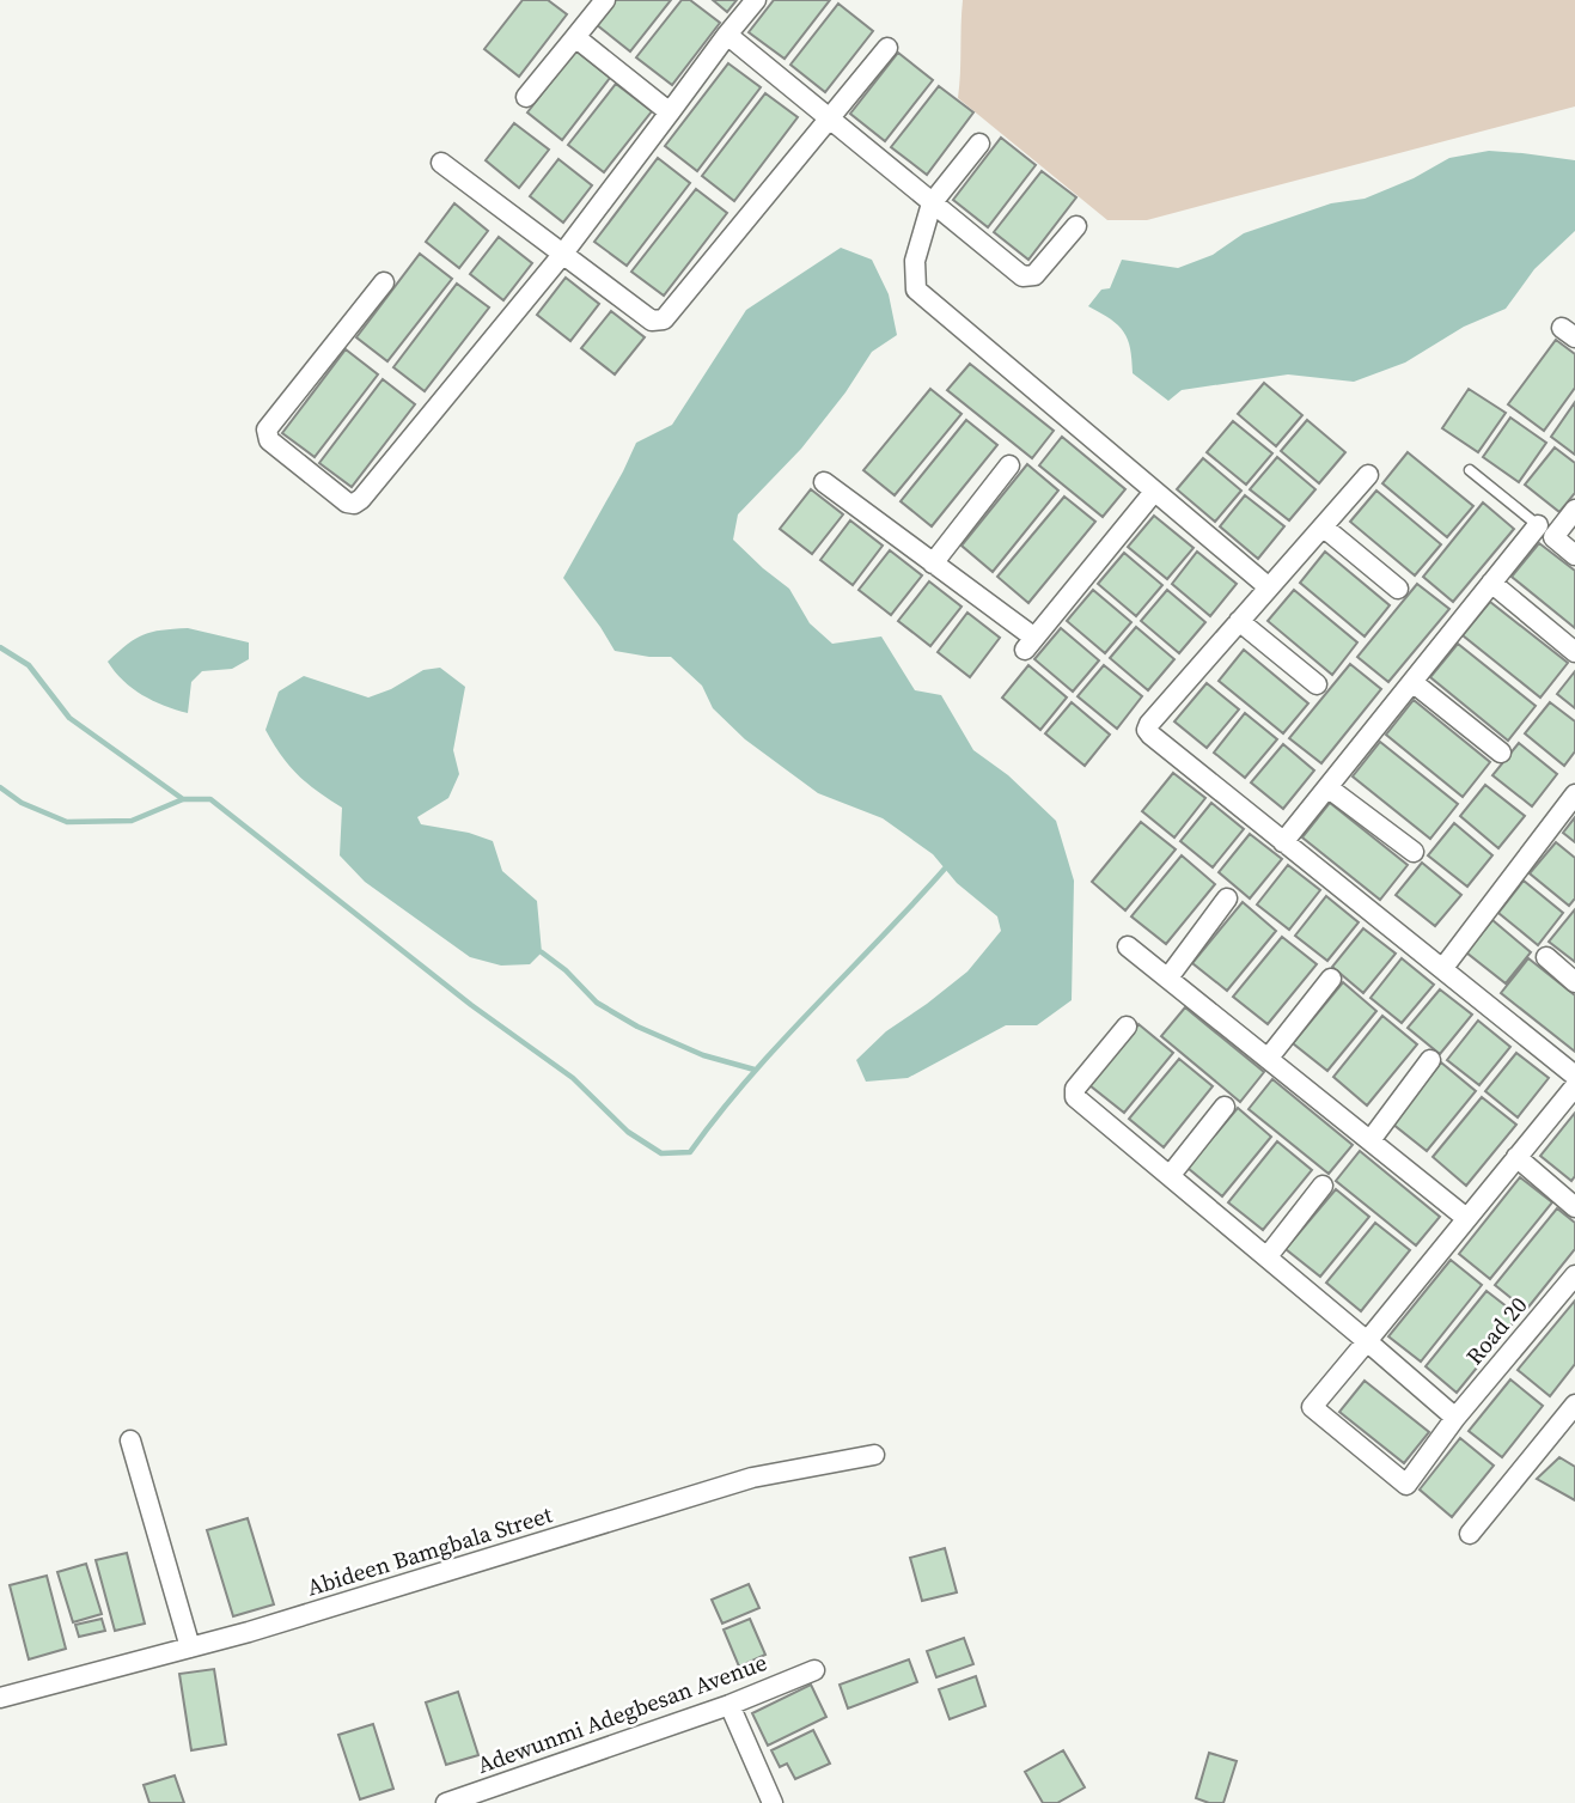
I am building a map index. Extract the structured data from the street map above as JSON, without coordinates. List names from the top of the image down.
{
  "streets": {
    "street": ["Road 20", "Abideen Bamgbala Street", "Adewunmi Adegbesan Avenue"]
  }
}
